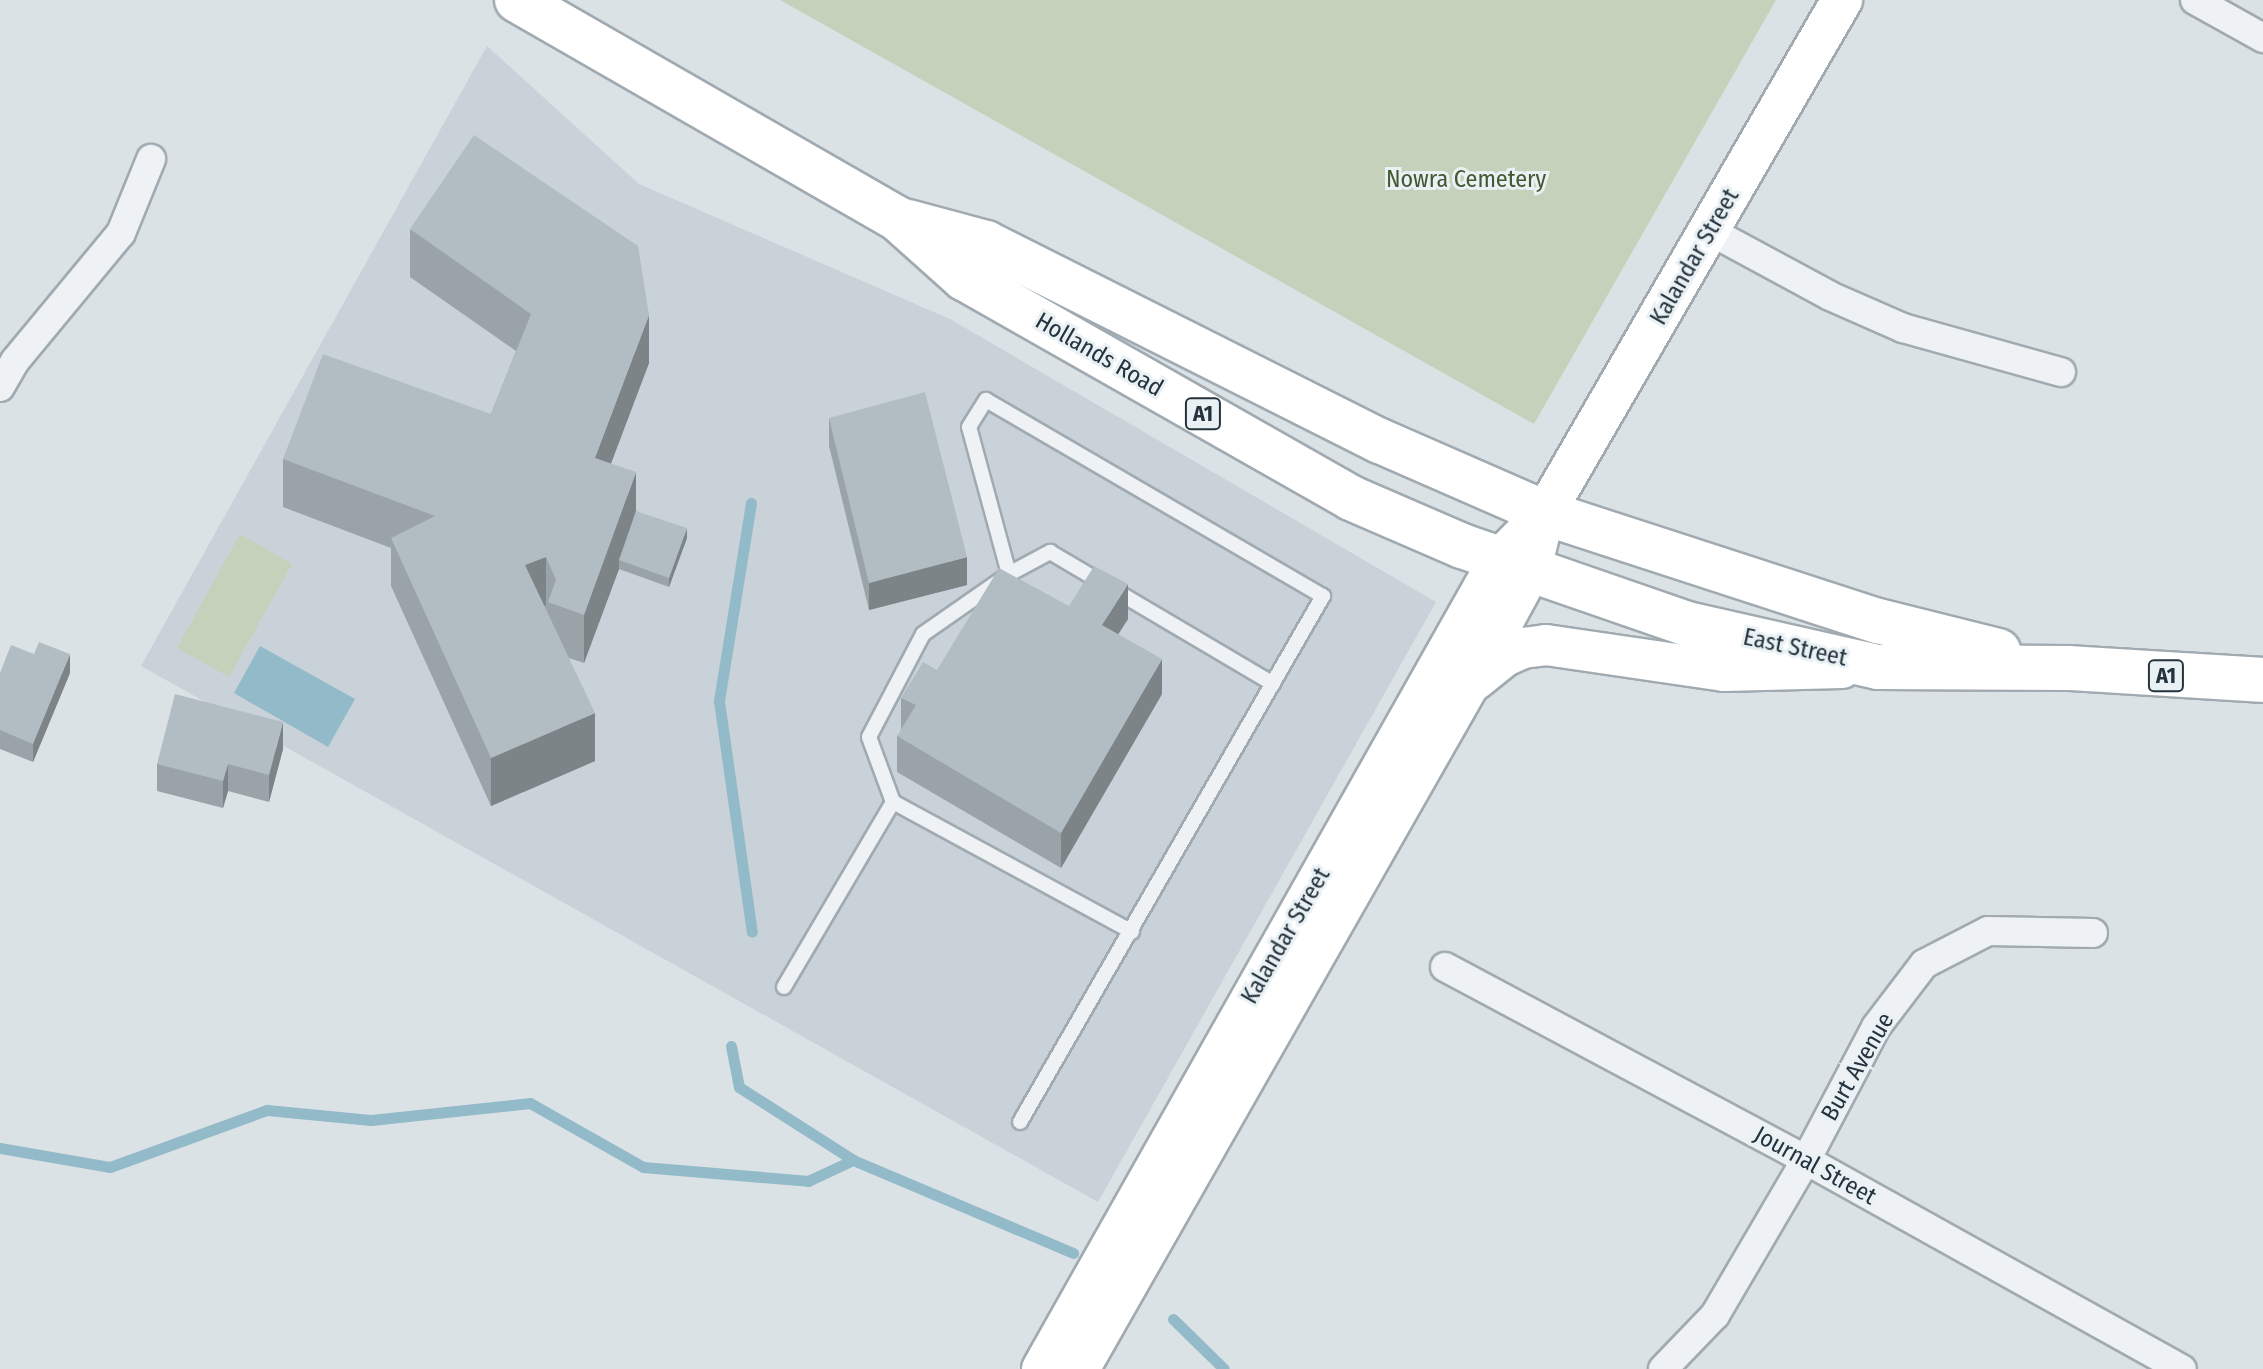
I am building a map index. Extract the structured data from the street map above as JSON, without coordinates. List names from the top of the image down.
{
  "streets": {
    "highway": ["Hollands Road", "A1", "East Street"],
    "main road": ["Kalandar Street"],
    "street": ["Burt Avenue", "Journal Street"]
  },
  "crossings": [
    ["Kalandar Street", "Hollands Road"],
    ["Kalandar Street", "East Street"],
    ["Hollands Road", "East Street"],
    ["Burt Avenue", "Journal Street"]
  ],
  "parks": ["Nowra Cemetery"]
}
